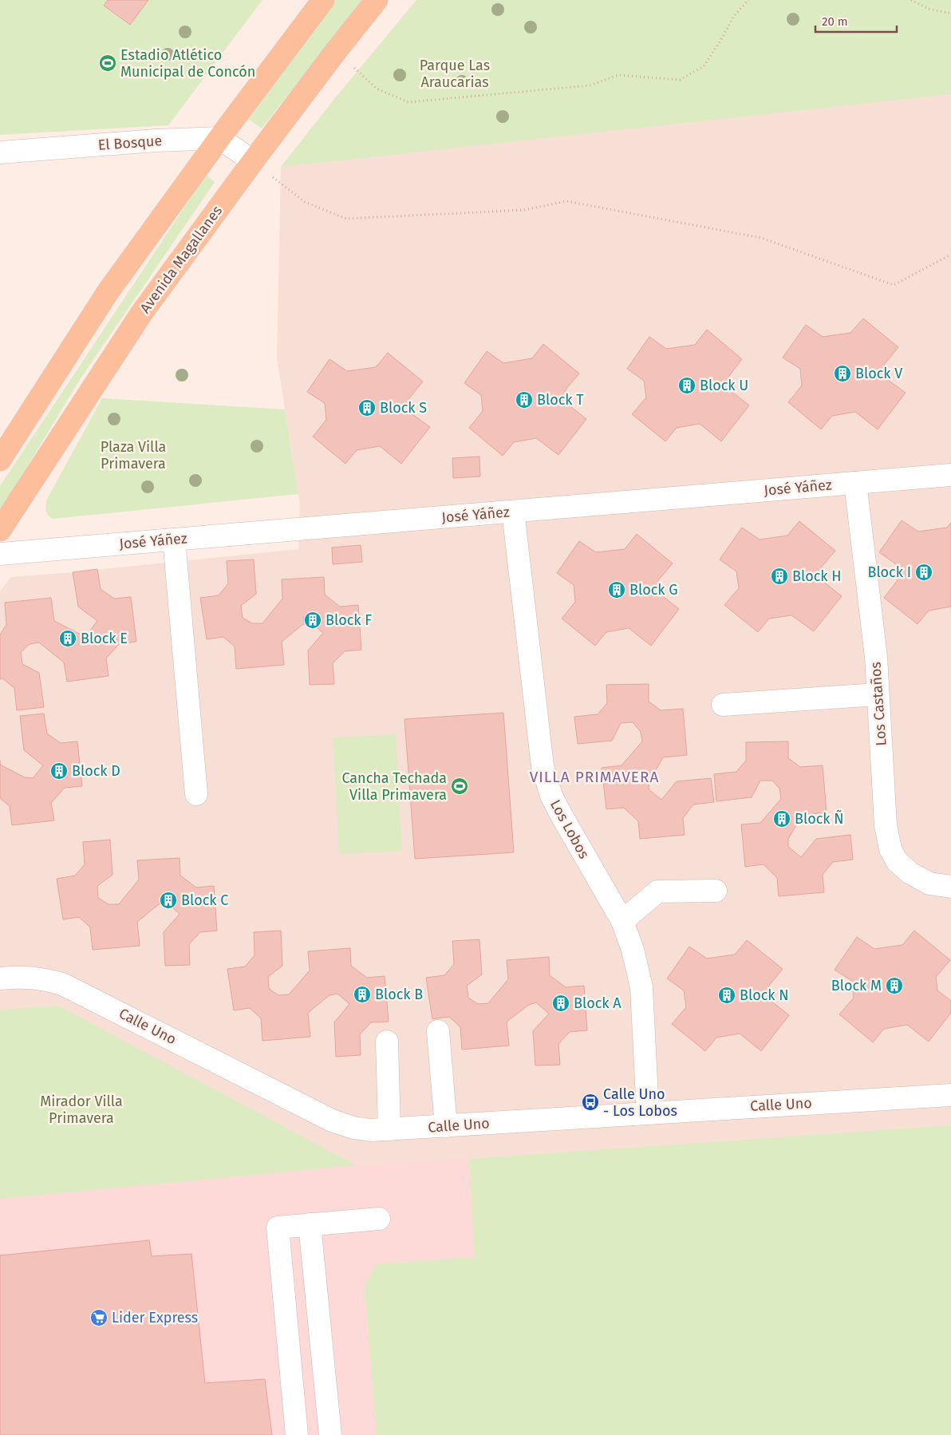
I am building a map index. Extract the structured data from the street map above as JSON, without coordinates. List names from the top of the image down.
{
  "streets": {
    "main road": ["Avenida Magallanes"],
    "street": [
      "El Bosque",
      "José Yáñez",
      "Los Castaños",
      "Los Lobos",
      "Calle Uno"
    ]
  },
  "crossings": [
    ["José Yáñez", "Los Castaños"],
    ["José Yáñez", "Los Lobos"],
    ["Los Lobos", "Calle Uno"]
  ],
  "districts": ["VILLA PRIMAVERA"],
  "parks": ["Parque Las Araucarias", "Plaza Villa Primavera", "Mirador Villa Primavera"],
  "places": {
    "sports": ["Estadio Atlético Municipal de Concón", "Cancha Techada Villa Primavera"],
    "building": [
      "Block V",
      "Block U",
      "Block T",
      "Block S",
      "Block I",
      "Block H",
      "Block G",
      "Block F",
      "Block E",
      "Block D",
      "Block Ñ",
      "Block C",
      "Block M",
      "Block B",
      "Block N",
      "Block A"
    ],
    "bus stop": ["Calle Uno - Los Lobos"],
    "supermarket": ["Lider Express"]
  },
  "scale_bar": "20 m"
}
